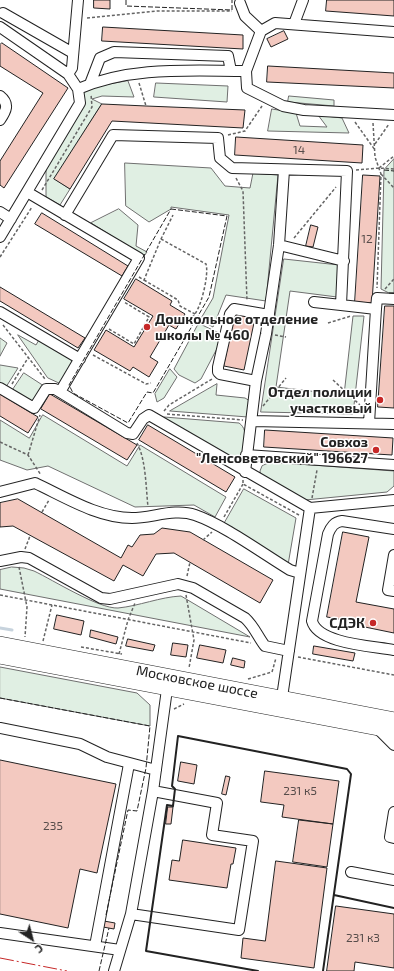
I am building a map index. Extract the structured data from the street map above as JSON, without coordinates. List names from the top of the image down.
{
  "streets": {
    "highway": ["Московское шоссе"]
  },
  "places": [
    "Дошкольное отделение школы № 460",
    "Отдел полиции участковый",
    "Совхоз \"Ленсоветовский\" 196627",
    "СДЭК"
  ],
  "house_numbers": [
    "14",
    "12",
    "231 к5",
    "235",
    "231 к3"
  ],
  "north": "bottom right"
}
